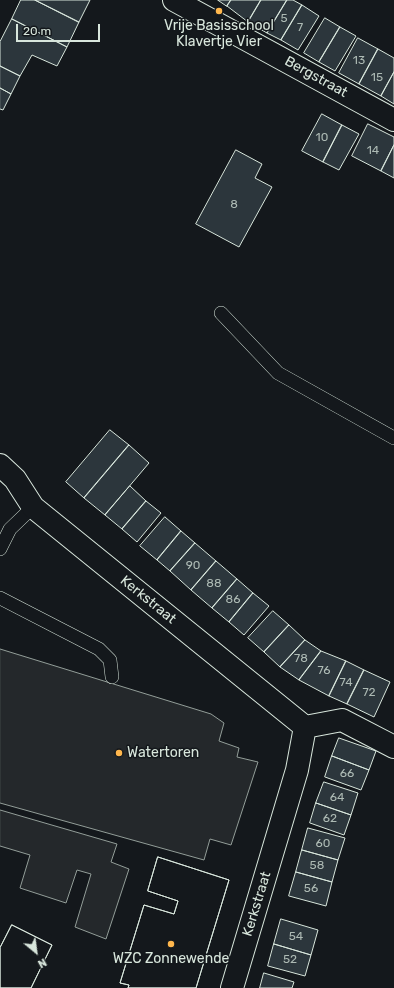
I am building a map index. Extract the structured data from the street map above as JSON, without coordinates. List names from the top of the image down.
{
  "streets": {
    "street": ["Bergstraat", "Kerkstraat"]
  },
  "places": ["Vrije Basisschool Klavertje Vier", "Watertoren", "WZC Zonnewende"],
  "house_numbers": [
    "5",
    "7",
    "13",
    "15",
    "10",
    "14",
    "8",
    "90",
    "88",
    "86",
    "78",
    "76",
    "74",
    "72",
    "66",
    "64",
    "62",
    "60",
    "58",
    "56",
    "54",
    "52"
  ],
  "scale_bar": "20 m",
  "north": "bottom right"
}
